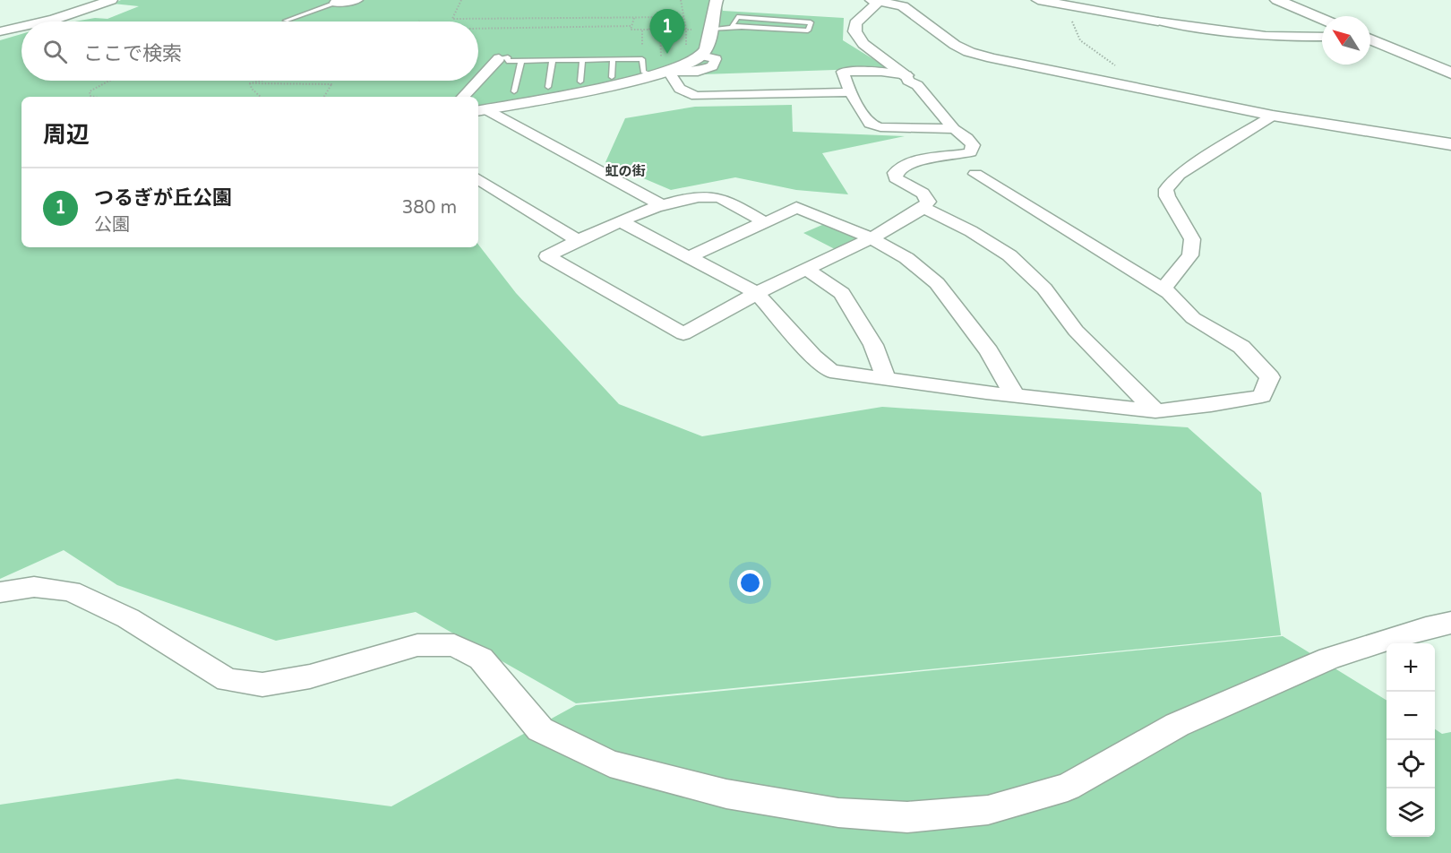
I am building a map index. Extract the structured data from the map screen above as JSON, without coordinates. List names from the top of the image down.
{
  "districts": ["虹の街"],
  "north": "top left",
  "page": {
    "pins": "1",
    "search": "ここで検索",
    "heading": "周辺",
    "list": [
      {
        "mark": "1",
        "name": "つるぎが丘公園",
        "note": "公園",
        "value": "380 m"
      }
    ],
    "map_buttons": ["+", "−"]
  }
}
